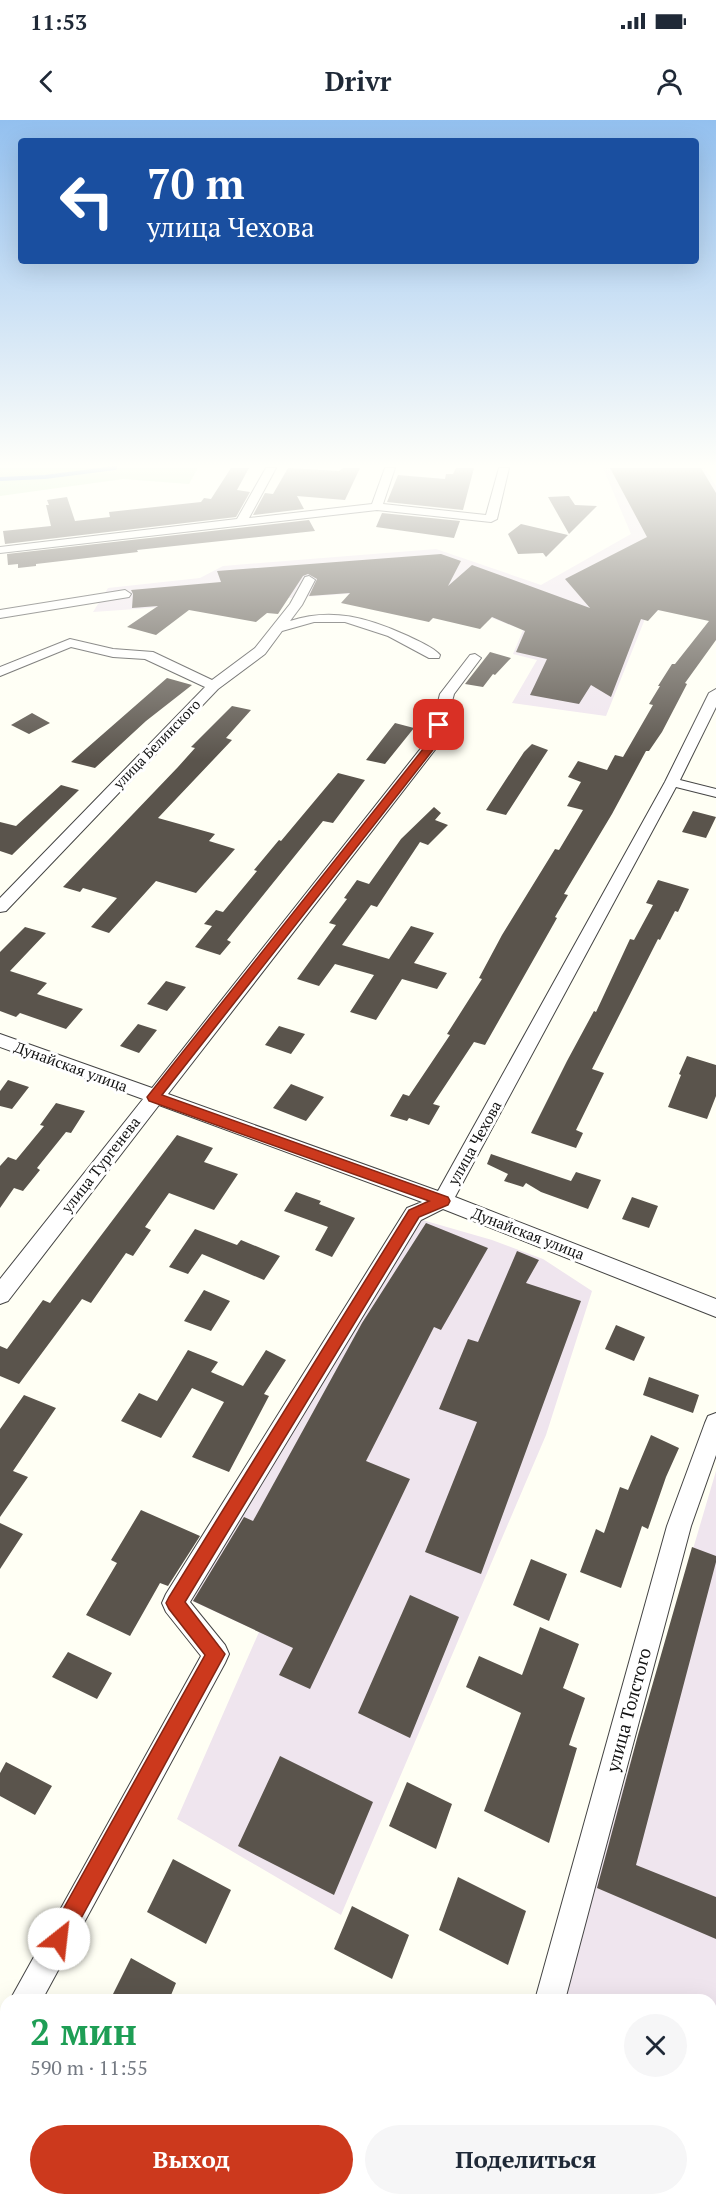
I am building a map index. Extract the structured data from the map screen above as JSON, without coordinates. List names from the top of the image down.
{
  "streets": {
    "street": [
      "улица Белинского",
      "Дунайская улица",
      "улица Чехова",
      "улица Тургенева",
      "улица Толстого"
    ]
  },
  "crossings": [
    ["Дунайская улица", "улица Чехова"],
    ["Дунайская улица", "улица Тургенева"]
  ],
  "page": {
    "status": "11:53",
    "header": "Drivr",
    "turn": ["70 m", "улица Чехова"],
    "heading": ["2 мин", "590 m · 11:55"],
    "buttons": ["Выход", "Поделиться"]
  }
}
